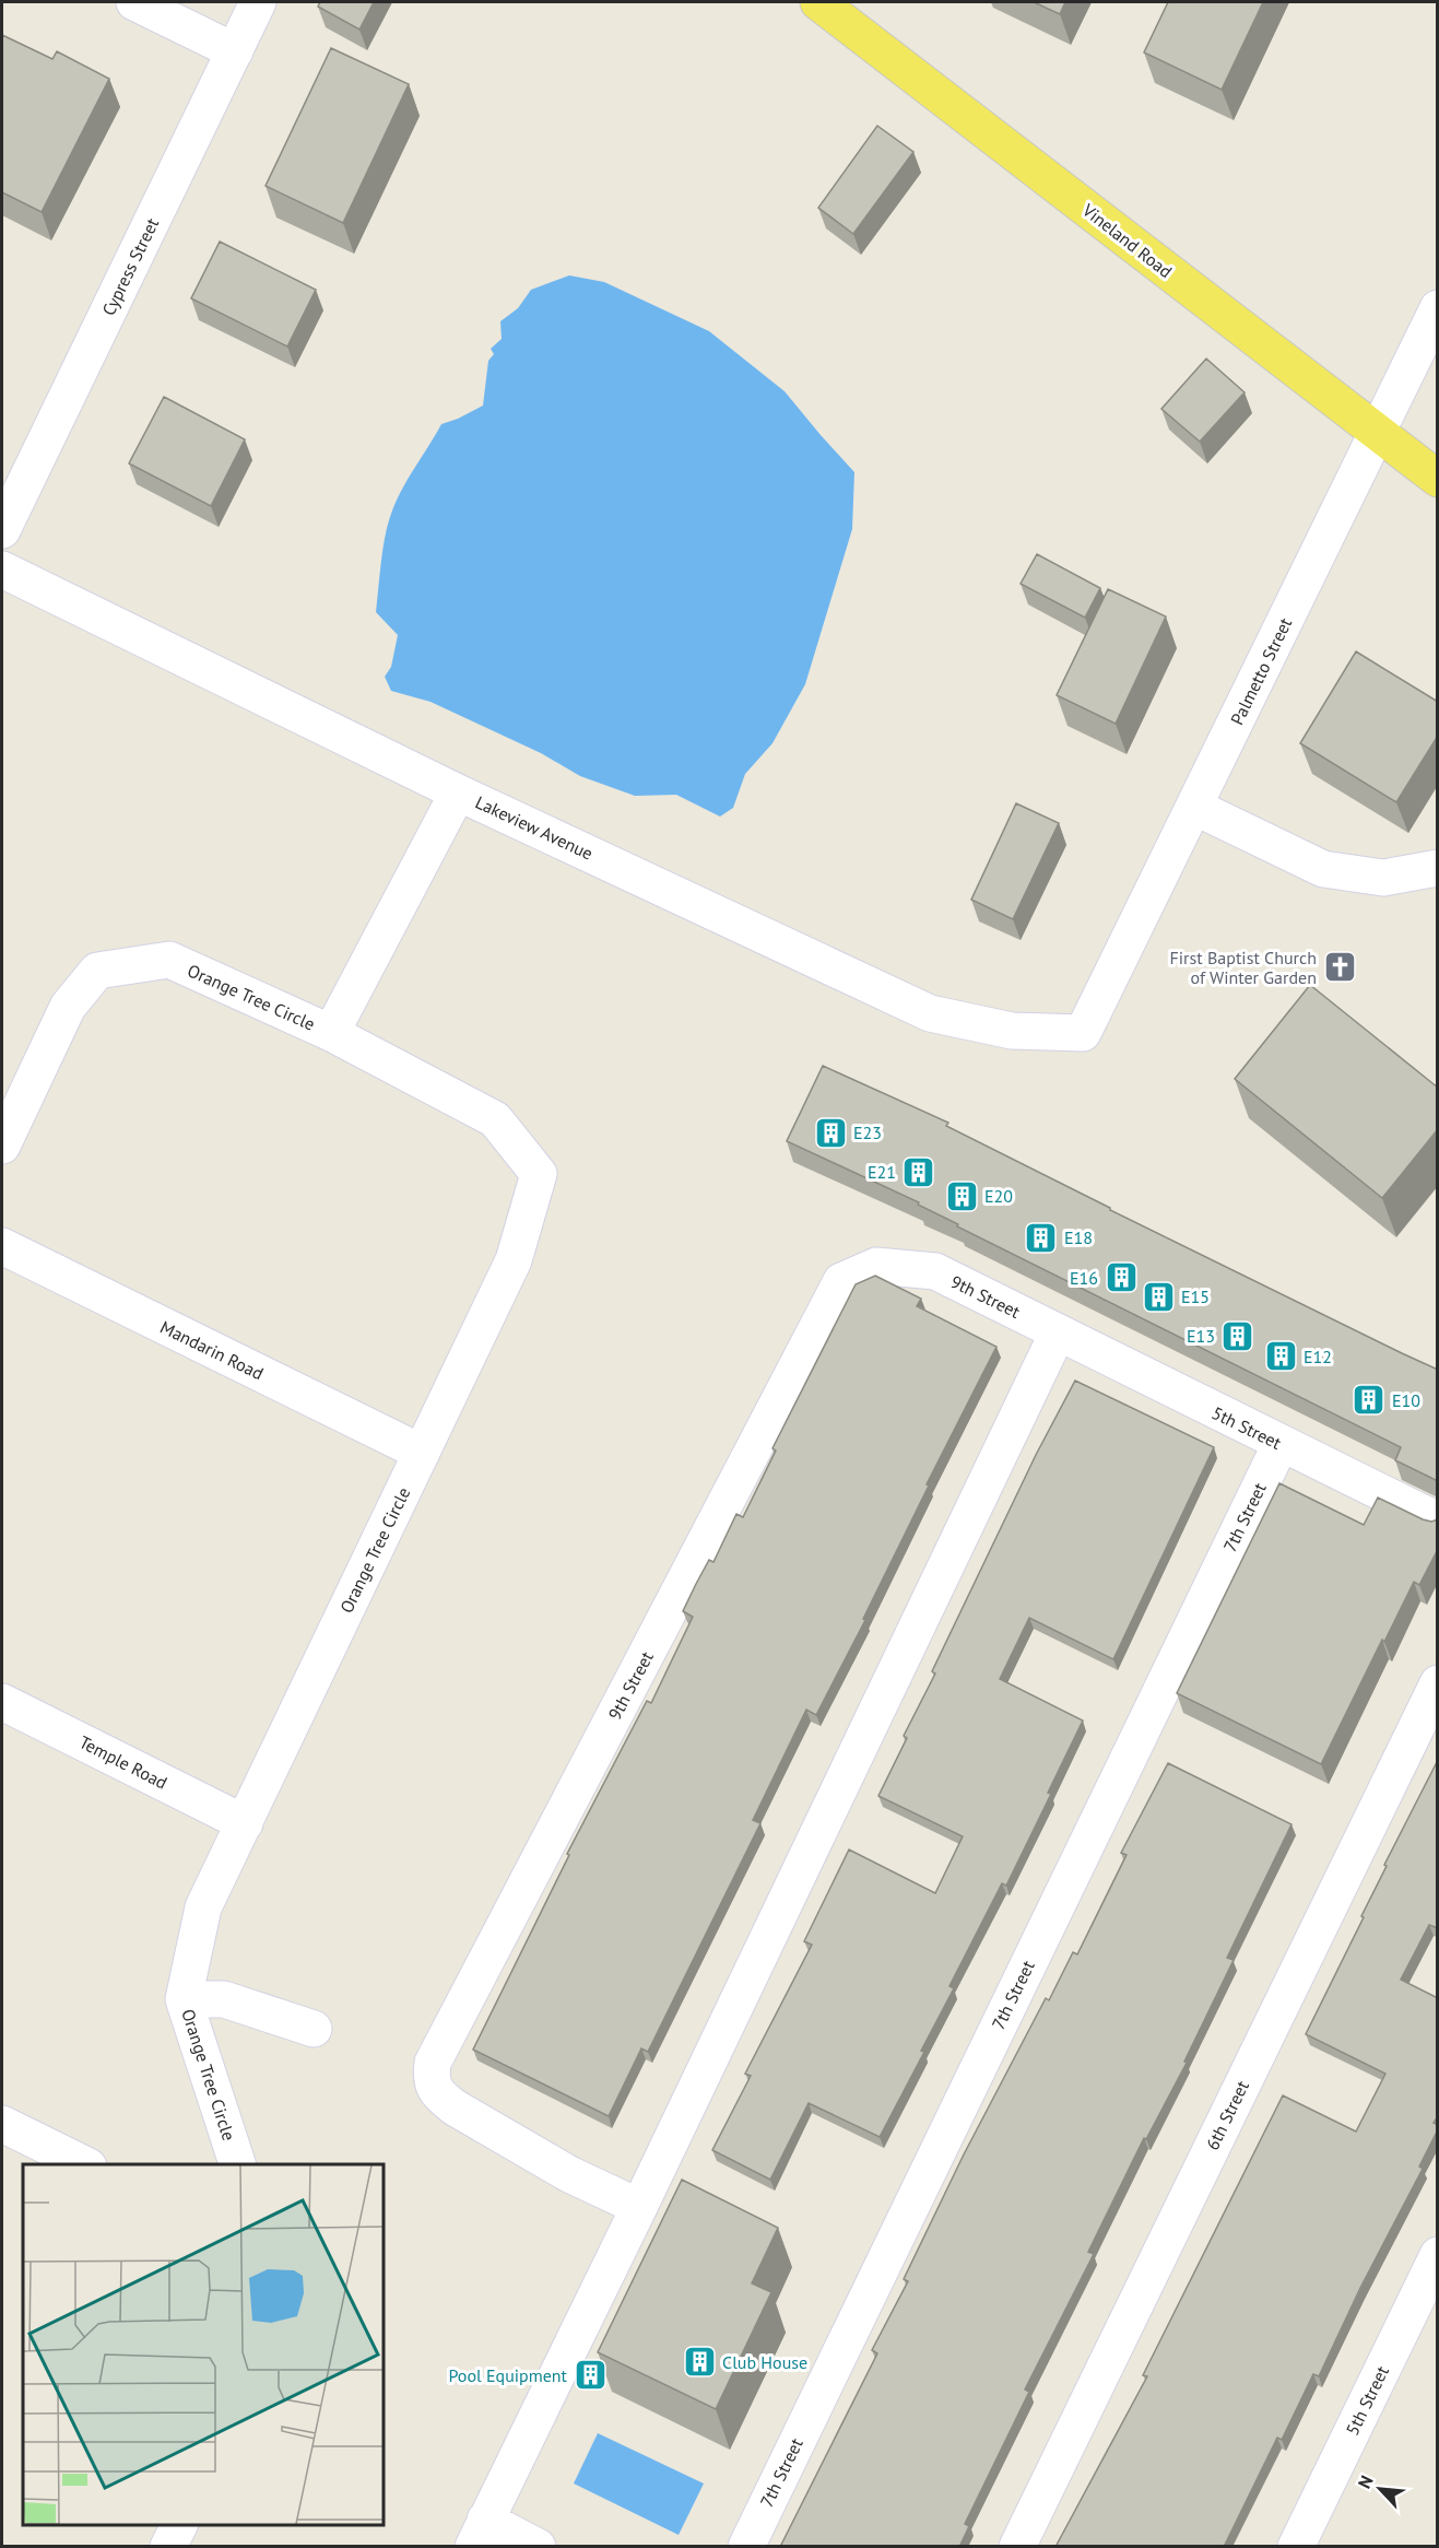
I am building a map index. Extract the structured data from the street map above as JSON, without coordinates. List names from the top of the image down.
{
  "streets": {
    "main road": ["Vineland Road"],
    "street": [
      "Cypress Street",
      "Palmetto Street",
      "Lakeview Avenue",
      "Orange Tree Circle",
      "9th Street",
      "Mandarin Road",
      "5th Street",
      "7th Street",
      "Temple Road",
      "6th Street"
    ]
  },
  "crossings": [
    ["Vineland Road", "Palmetto Street"],
    ["Palmetto Street", "Lakeview Avenue"],
    ["Lakeview Avenue", "Orange Tree Circle"],
    ["Orange Tree Circle", "Mandarin Road"],
    ["Orange Tree Circle", "Temple Road"],
    ["9th Street", "5th Street"],
    ["5th Street", "7th Street"]
  ],
  "places": {
    "church": ["First Baptist Church of Winter Garden"],
    "building": [
      "E23",
      "E21",
      "E20",
      "E18",
      "E16",
      "E15",
      "E13",
      "E12",
      "E10",
      "Club House",
      "Pool Equipment"
    ]
  },
  "north": "top left"
}
